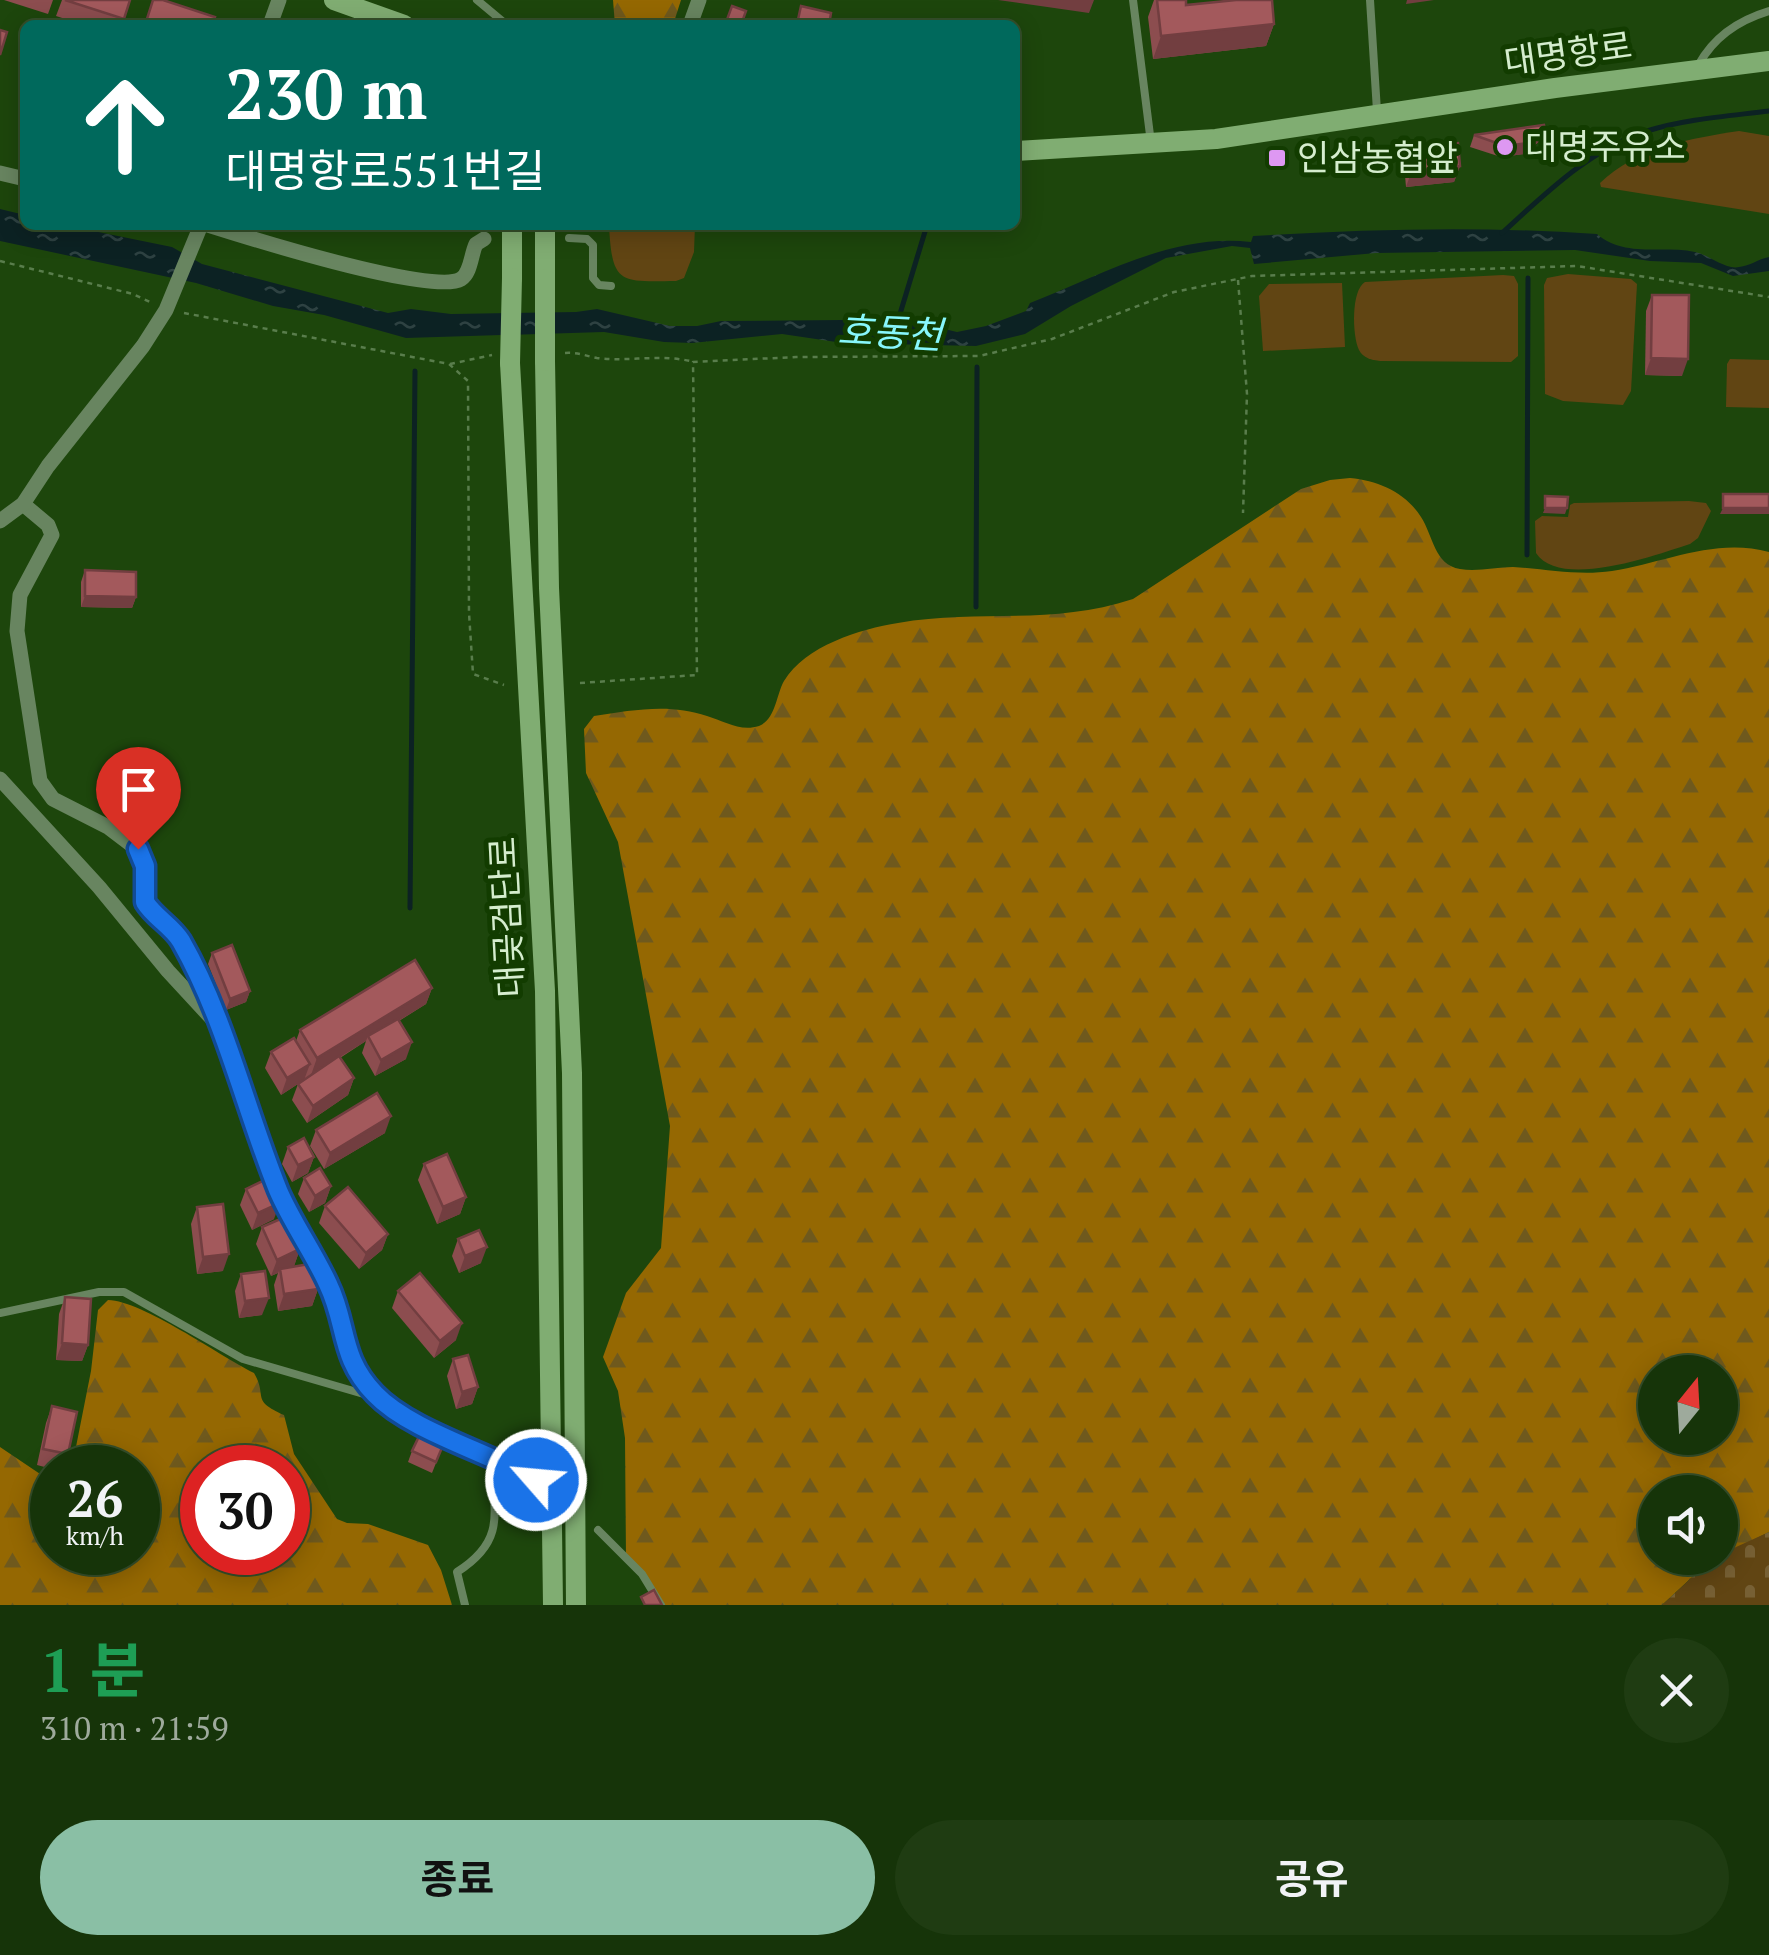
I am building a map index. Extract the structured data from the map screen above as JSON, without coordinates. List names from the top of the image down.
{
  "streets": {
    "main road": ["대명항로", "대곶검단로"]
  },
  "water": ["호동천"],
  "places": {
    "other": ["대명주유소"],
    "transit": ["인삼농협앞"]
  },
  "north": "top",
  "page": {
    "turn": ["230 m", "대명항로551번길"],
    "speed": "26 km/h",
    "limit": "30",
    "heading": ["1 분", "310 m · 21:59"],
    "buttons": ["종료", "공유"]
  }
}
